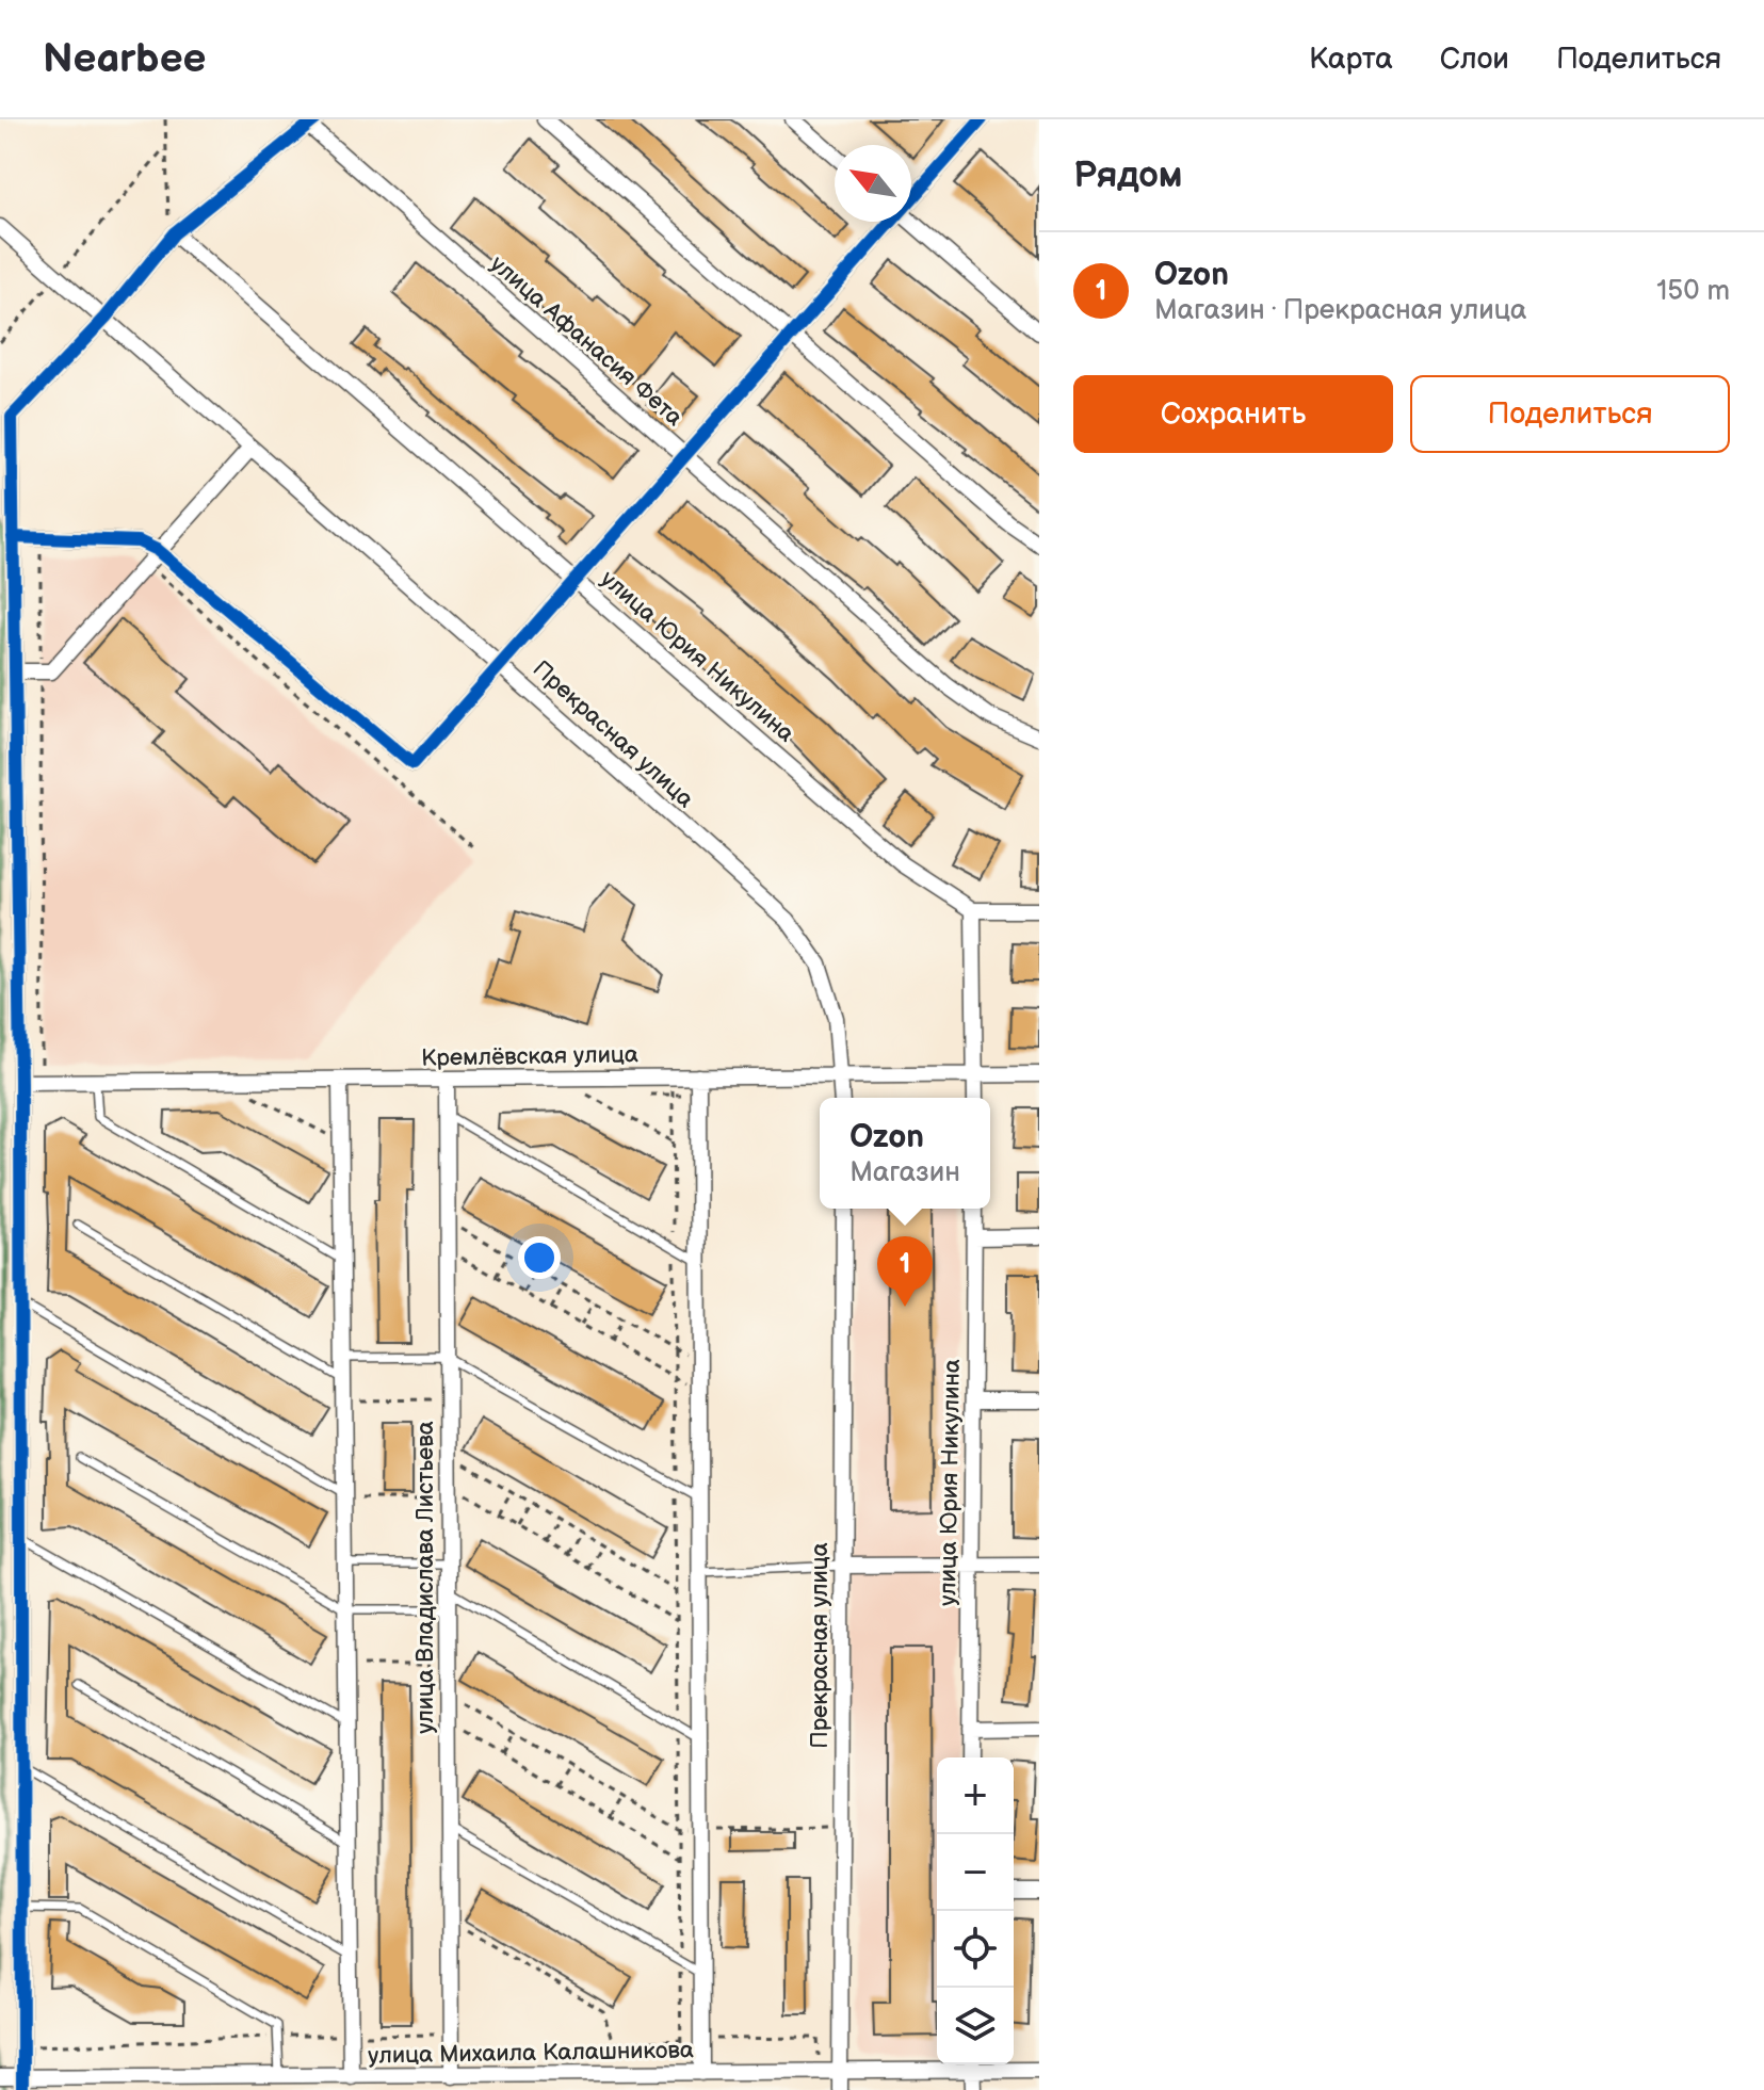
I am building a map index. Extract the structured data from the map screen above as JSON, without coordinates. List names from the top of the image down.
{
  "streets": {
    "street": [
      "улица Афанасия Фета",
      "улица Юрия Никулина",
      "Прекрасная улица",
      "Кремлёвская улица",
      "улица Владислава Листьева",
      "улица Михаила Калашникова"
    ]
  },
  "crossings": [
    ["Прекрасная улица", "Кремлёвская улица"],
    ["Прекрасная улица", "улица Михаила Калашникова"],
    ["Кремлёвская улица", "улица Владислава Листьева"],
    ["улица Владислава Листьева", "улица Михаила Калашникова"]
  ],
  "north": "top left",
  "page": {
    "header": "Nearbee",
    "nav": ["Карта", "Слои", "Поделиться"],
    "heading": "Рядом",
    "list": [
      {
        "mark": "1",
        "name": "Ozon",
        "note": "Магазин · Прекрасная улица",
        "value": "150 m"
      }
    ],
    "buttons": ["Сохранить", "Поделиться"],
    "popup": ["Ozon", "Магазин"],
    "pins": "1",
    "map_buttons": ["+", "−"]
  }
}
